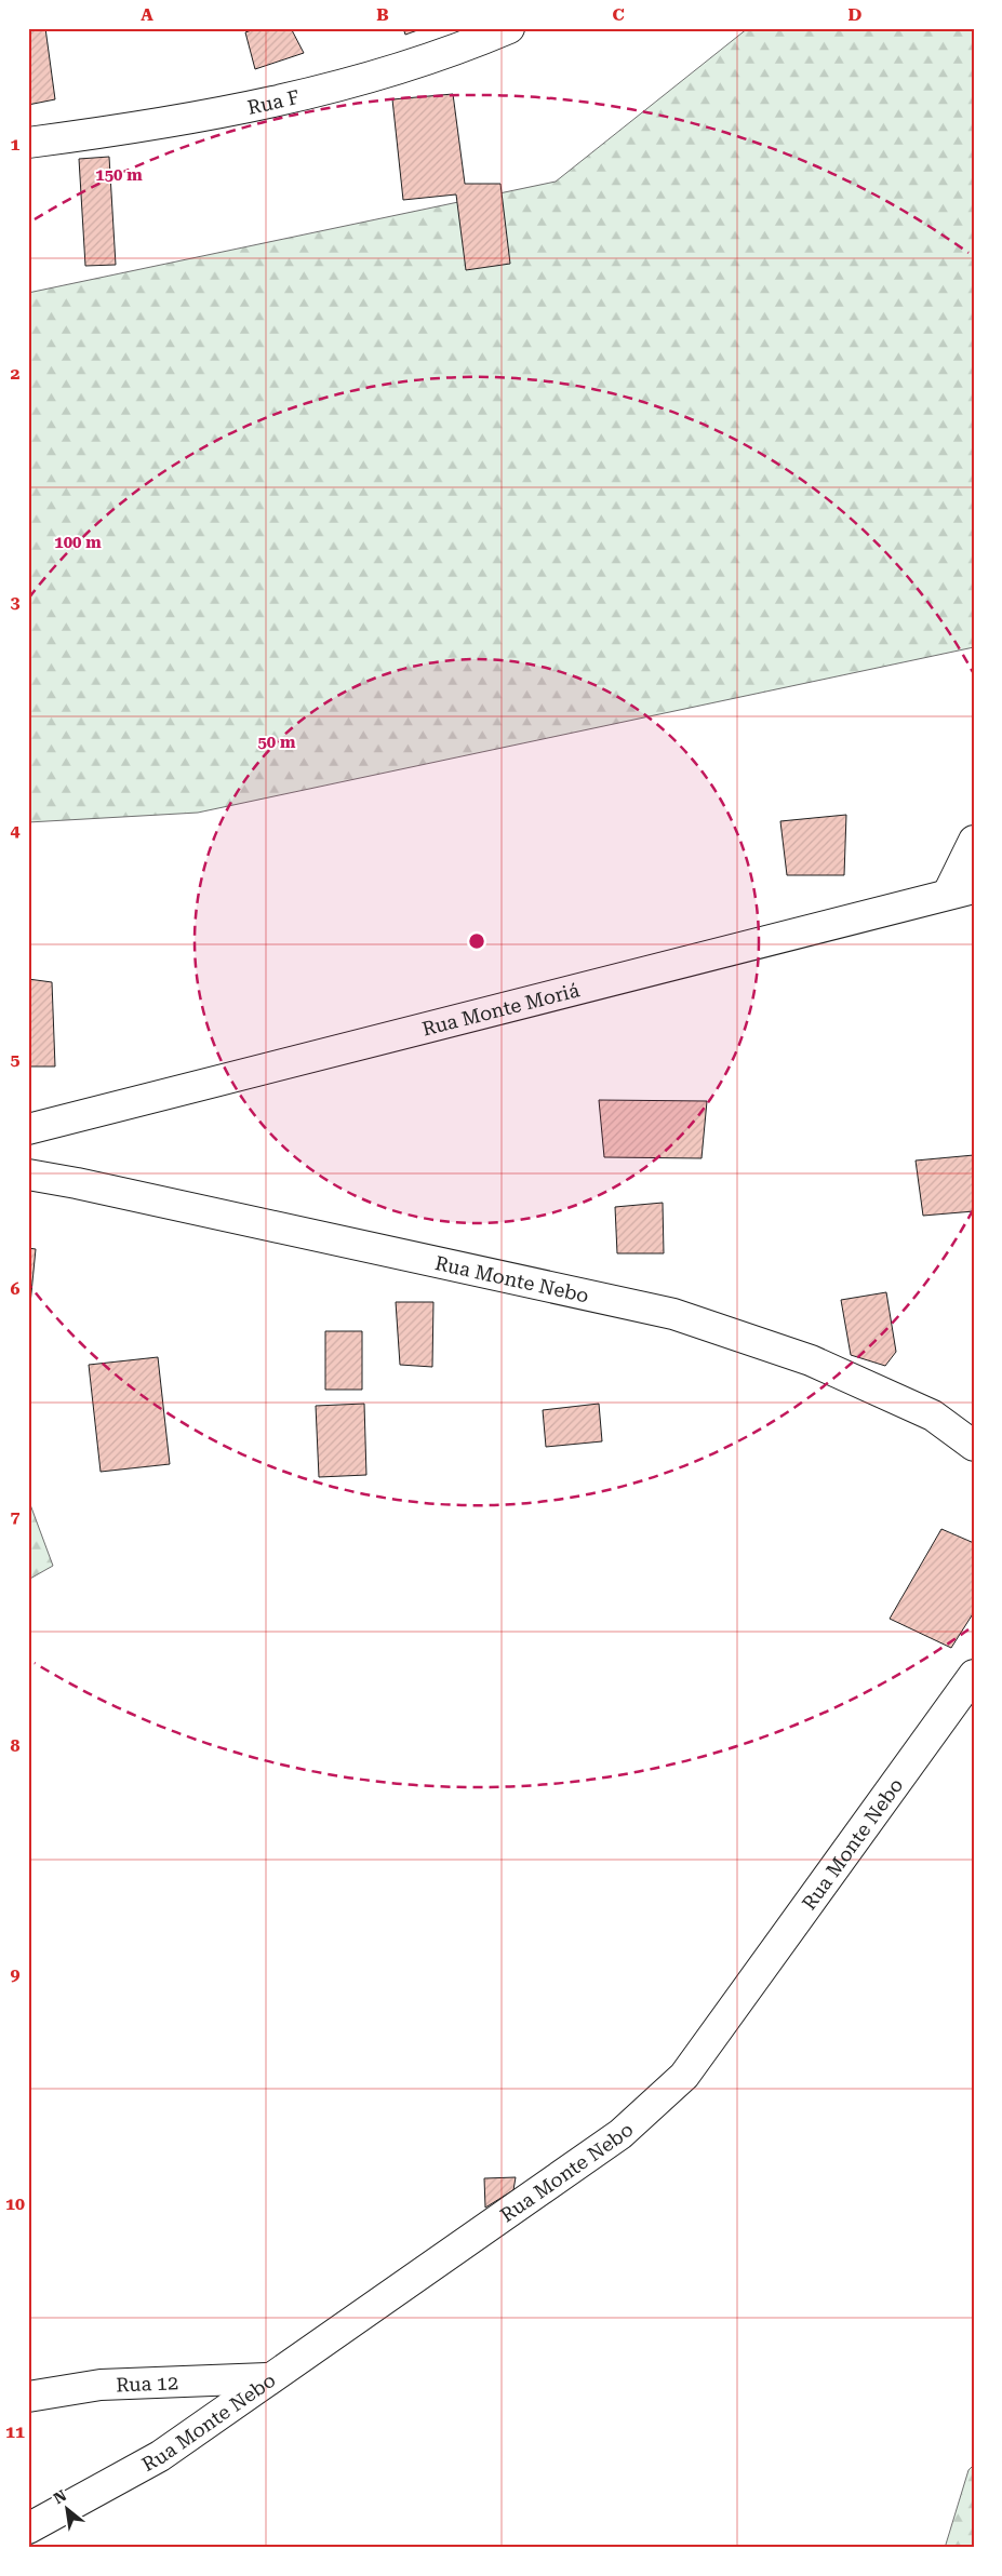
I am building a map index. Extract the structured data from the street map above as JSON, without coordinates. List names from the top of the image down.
{
  "streets": {
    "street": [
      "Rua F",
      "Rua Monte Moriá",
      "Rua Monte Nebo",
      "Rua 12"
    ]
  },
  "crossings": [
    ["Rua Monte Nebo", "Rua 12"]
  ],
  "north": "top left",
  "grid": {
    "columns": [
      "A",
      "B",
      "C",
      "D"
    ],
    "rows": [
      "1",
      "2",
      "3",
      "4",
      "5",
      "6",
      "7",
      "8",
      "9",
      "10",
      "11"
    ]
  },
  "rings": ["150 m", "100 m", "50 m"]
}
